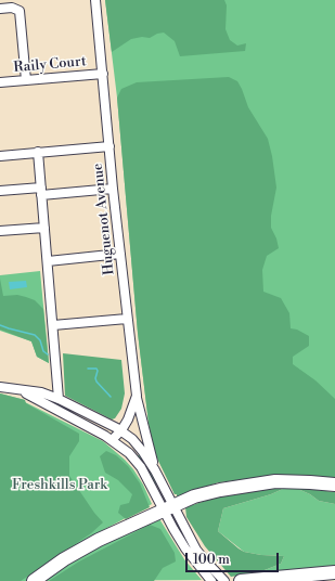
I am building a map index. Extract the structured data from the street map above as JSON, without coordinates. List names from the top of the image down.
{
  "streets": {
    "street": ["Raily Court", "Huguenot Avenue"]
  },
  "crossings": [
    ["Raily Court", "Huguenot Avenue"]
  ],
  "parks": ["Freshkills Park"],
  "scale_bar": "100 m"
}
